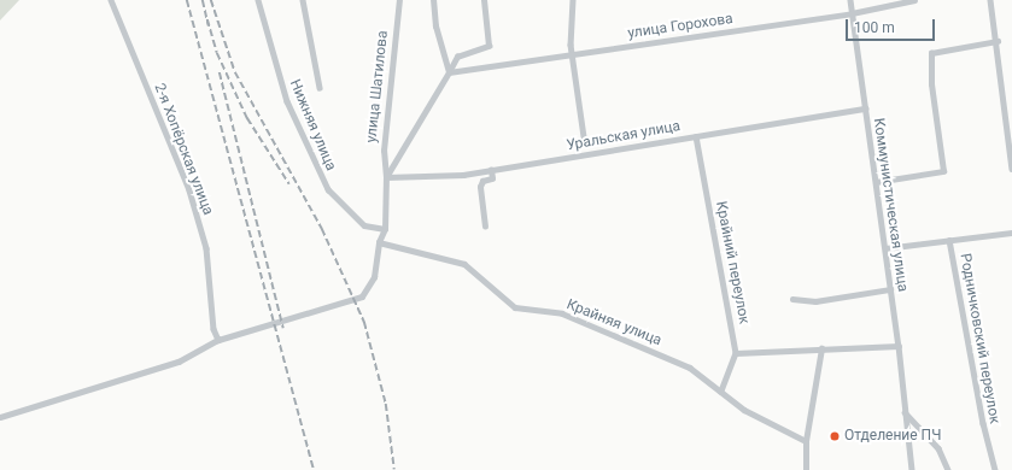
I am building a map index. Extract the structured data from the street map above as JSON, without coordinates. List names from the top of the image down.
{
  "streets": {
    "street": [
      "улица Горохова",
      "улица Шатилова",
      "Нижняя улица",
      "Уральская улица",
      "2-я Хопёрская улица",
      "Коммунистическая улица",
      "Крайний переулок",
      "Крайняя улица",
      "Родничковский переулок"
    ]
  },
  "crossings": [
    ["улица Горохова", "улица Шатилова"],
    ["улица Горохова", "Коммунистическая улица"],
    ["улица Шатилова", "Нижняя улица"],
    ["улица Шатилова", "Уральская улица"],
    ["Уральская улица", "Коммунистическая улица"],
    ["Уральская улица", "Крайний переулок"]
  ],
  "places": ["Отделение ПЧ"],
  "scale_bar": "100 m"
}
